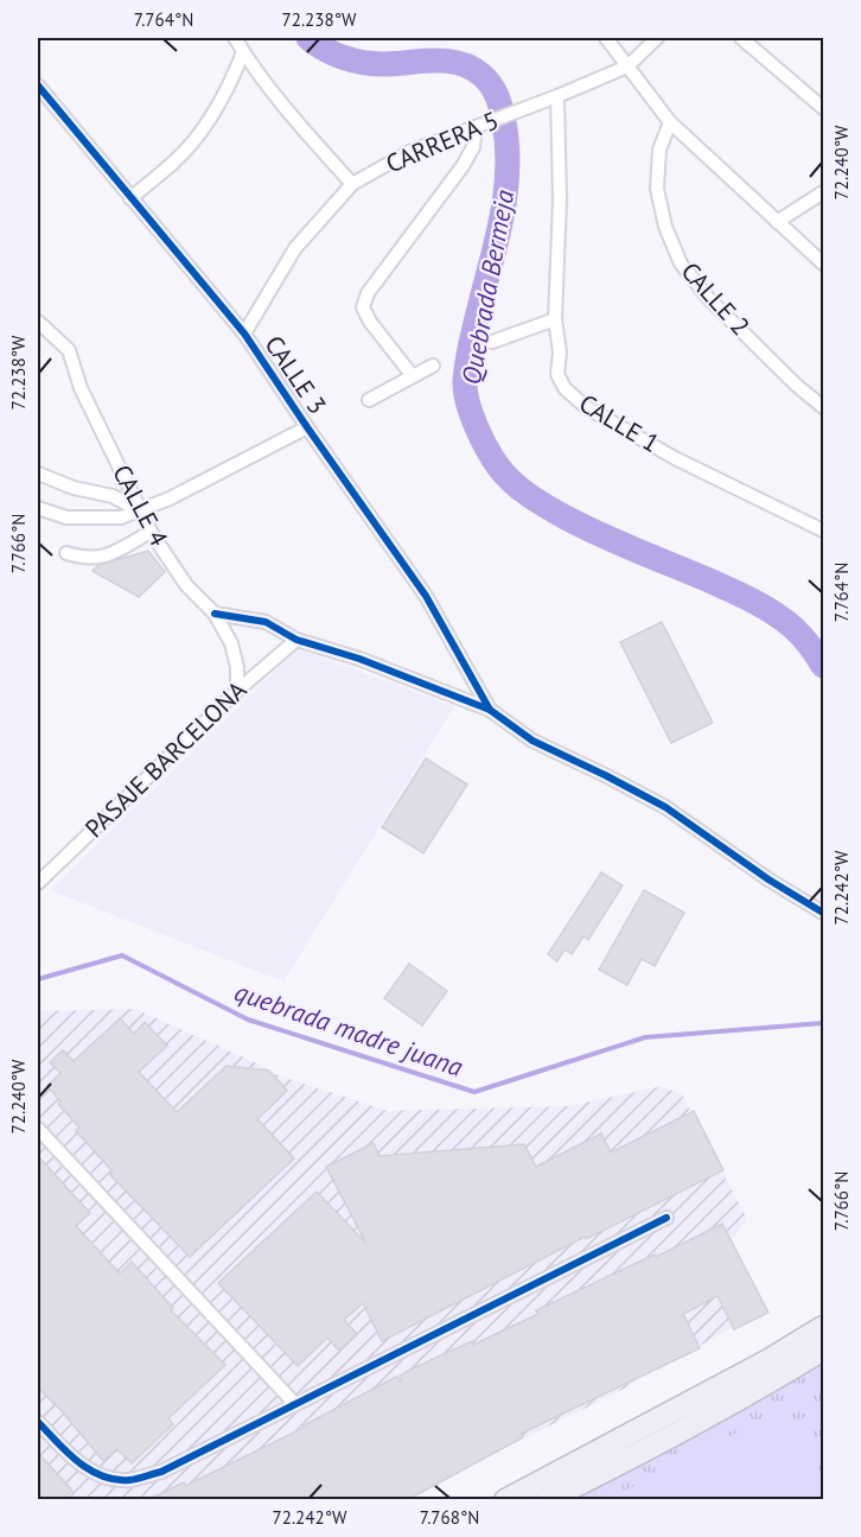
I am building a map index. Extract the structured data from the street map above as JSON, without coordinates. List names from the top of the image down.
{
  "streets": {
    "street": [
      "CARRERA 5",
      "CALLE 2",
      "CALLE 3",
      "CALLE 1",
      "CALLE 4",
      "PASAJE BARCELONA"
    ]
  },
  "crossings": [
    ["CARRERA 5", "CALLE 3"],
    ["CARRERA 5", "CALLE 1"],
    ["CALLE 4", "PASAJE BARCELONA"]
  ],
  "water": ["Quebrada Bermeja", "quebrada madre juana"],
  "coordinates": [
    "7.764°N",
    "72.238°W",
    "72.240°W",
    "7.766°N",
    "72.242°W",
    "7.768°N"
  ]
}
